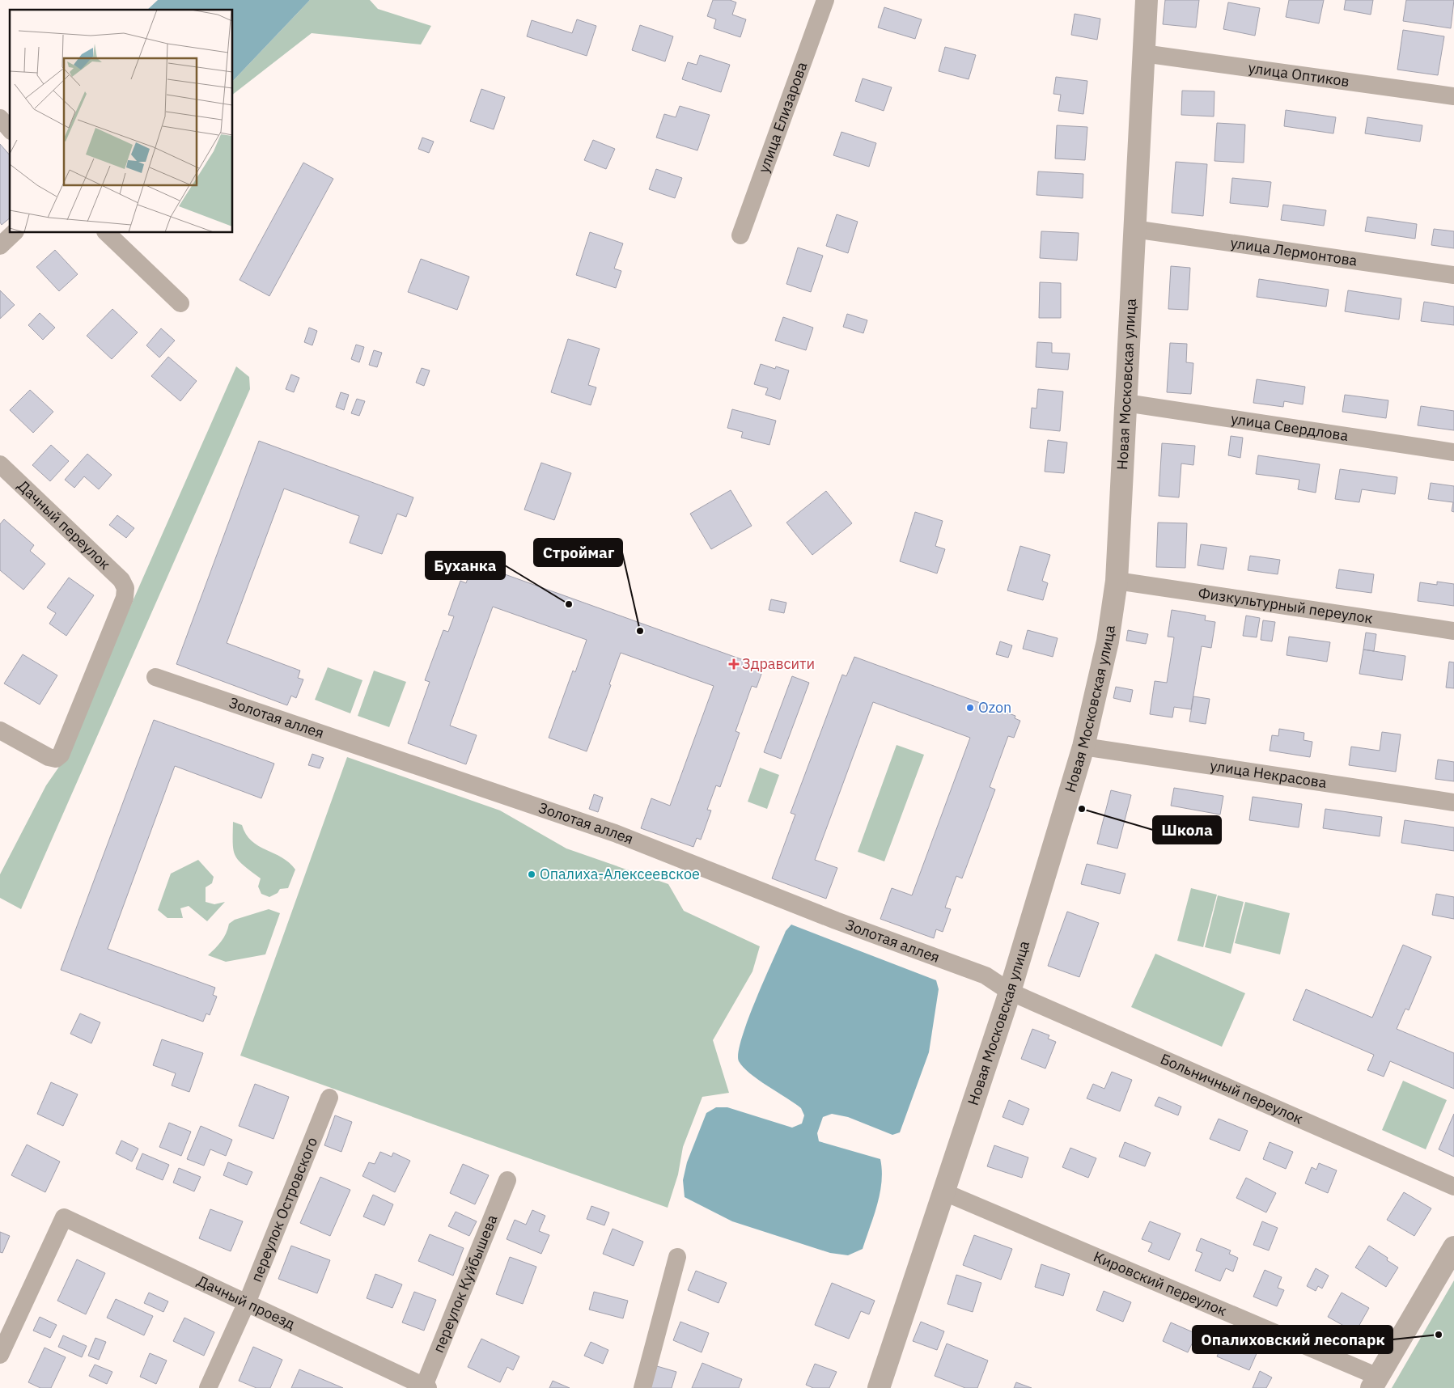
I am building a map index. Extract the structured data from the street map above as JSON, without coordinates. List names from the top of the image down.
{
  "streets": {
    "street": [
      "улица Оптиков",
      "улица Елизарова",
      "улица Лермонтова",
      "Новая Московская улица",
      "улица Свердлова",
      "Дачный переулок",
      "Физкультурный переулок",
      "Золотая аллея",
      "улица Некрасова",
      "Больничный переулок",
      "переулок Островского",
      "переулок Куйбышева",
      "Кировский переулок",
      "Дачный проезд"
    ]
  },
  "crossings": [
    ["улица Оптиков", "Новая Московская улица"],
    ["улица Лермонтова", "Новая Московская улица"],
    ["Новая Московская улица", "улица Свердлова"],
    ["Новая Московская улица", "Физкультурный переулок"],
    ["Новая Московская улица", "Золотая аллея"],
    ["Новая Московская улица", "улица Некрасова"],
    ["Новая Московская улица", "Больничный переулок"],
    ["Новая Московская улица", "Кировский переулок"],
    ["Золотая аллея", "Больничный переулок"],
    ["переулок Островского", "Дачный проезд"],
    ["переулок Куйбышева", "Дачный проезд"]
  ],
  "places": {
    "other": [
      "Буханка",
      "Строймаг",
      "Ozon",
      "Школа",
      "Опалиха-Алексеевское",
      "Опалиховский лесопарк"
    ],
    "health": ["Здравсити"]
  }
}
